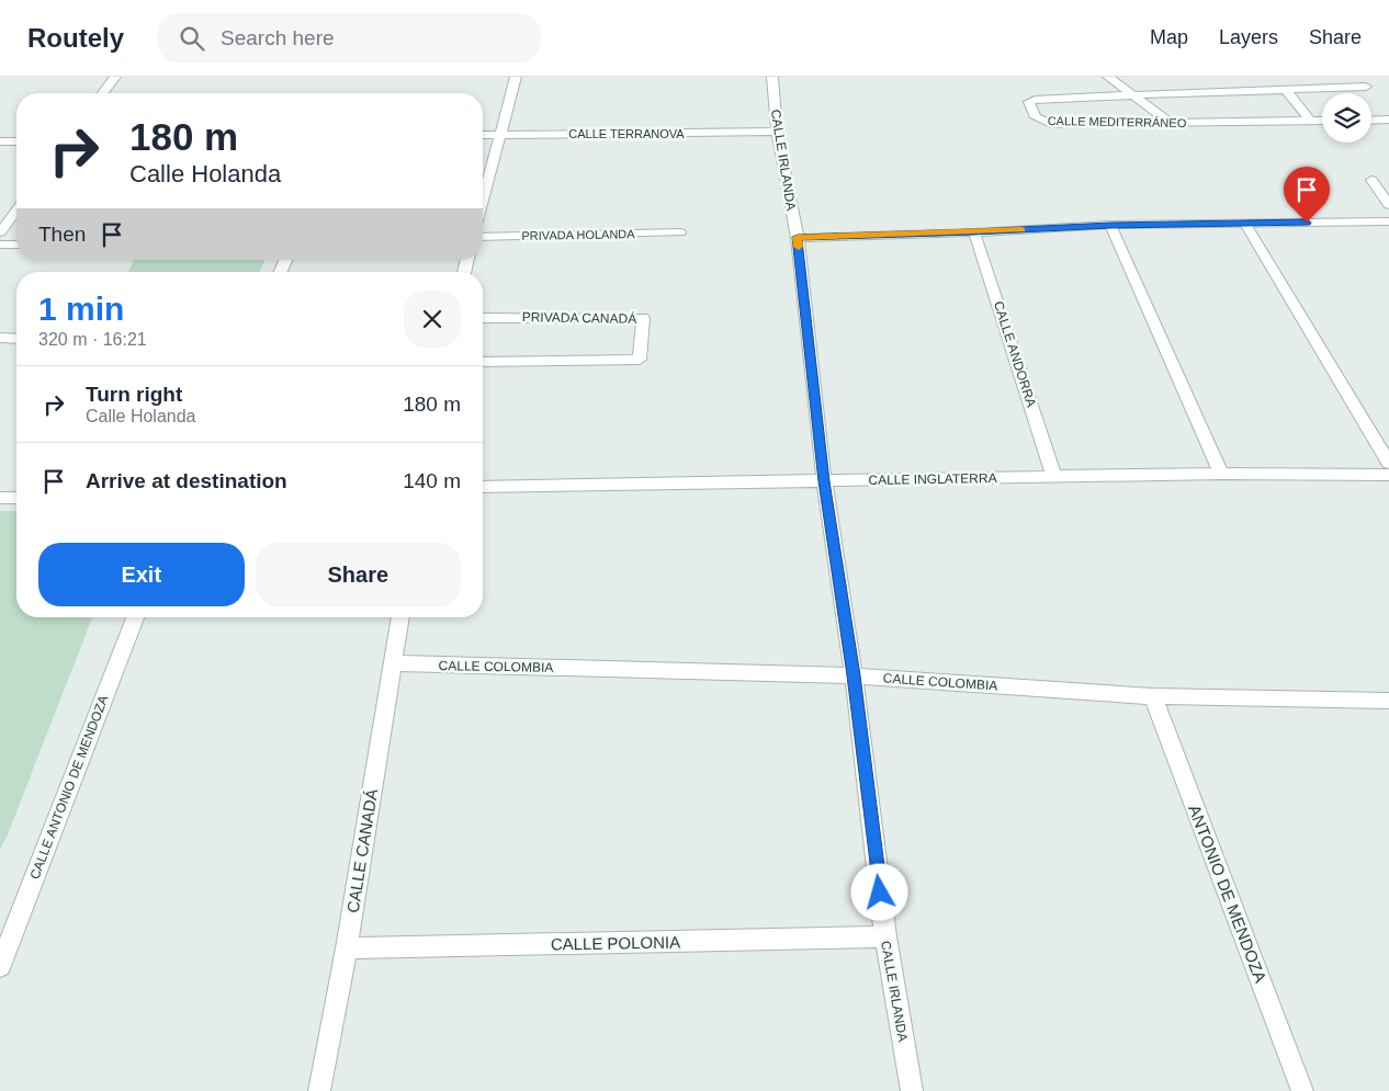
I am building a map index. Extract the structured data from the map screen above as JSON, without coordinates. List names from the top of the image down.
{
  "streets": {
    "street": [
      "CALLE MEDITERRÁNEO",
      "CALLE TERRANOVA",
      "CALLE IRLANDA",
      "PRIVADA HOLANDA",
      "PRIVADA CANADÁ",
      "CALLE ANDORRA",
      "CALLE INGLATERRA",
      "CALLE COLOMBIA",
      "CALLE ANTONIO DE MENDOZA",
      "CALLE CANADÁ",
      "ANTONIO DE MENDOZA",
      "CALLE POLONIA"
    ]
  },
  "crossings": [
    ["CALLE TERRANOVA", "CALLE IRLANDA"],
    ["CALLE IRLANDA", "CALLE INGLATERRA"],
    ["CALLE IRLANDA", "CALLE COLOMBIA"],
    ["CALLE IRLANDA", "CALLE POLONIA"],
    ["CALLE ANDORRA", "CALLE INGLATERRA"],
    ["CALLE COLOMBIA", "CALLE CANADÁ"],
    ["CALLE COLOMBIA", "ANTONIO DE MENDOZA"],
    ["CALLE CANADÁ", "CALLE POLONIA"]
  ],
  "page": {
    "header": "Routely",
    "search": "Search here",
    "nav": ["Map", "Layers", "Share"],
    "turn": ["180 m", "Calle Holanda"],
    "then": "Then",
    "heading": ["1 min", "320 m · 16:21"],
    "list": [
      {
        "name": "Turn right",
        "note": "Calle Holanda",
        "value": "180 m"
      },
      {
        "name": "Arrive at destination",
        "value": "140 m"
      }
    ],
    "buttons": ["Exit", "Share"]
  }
}
